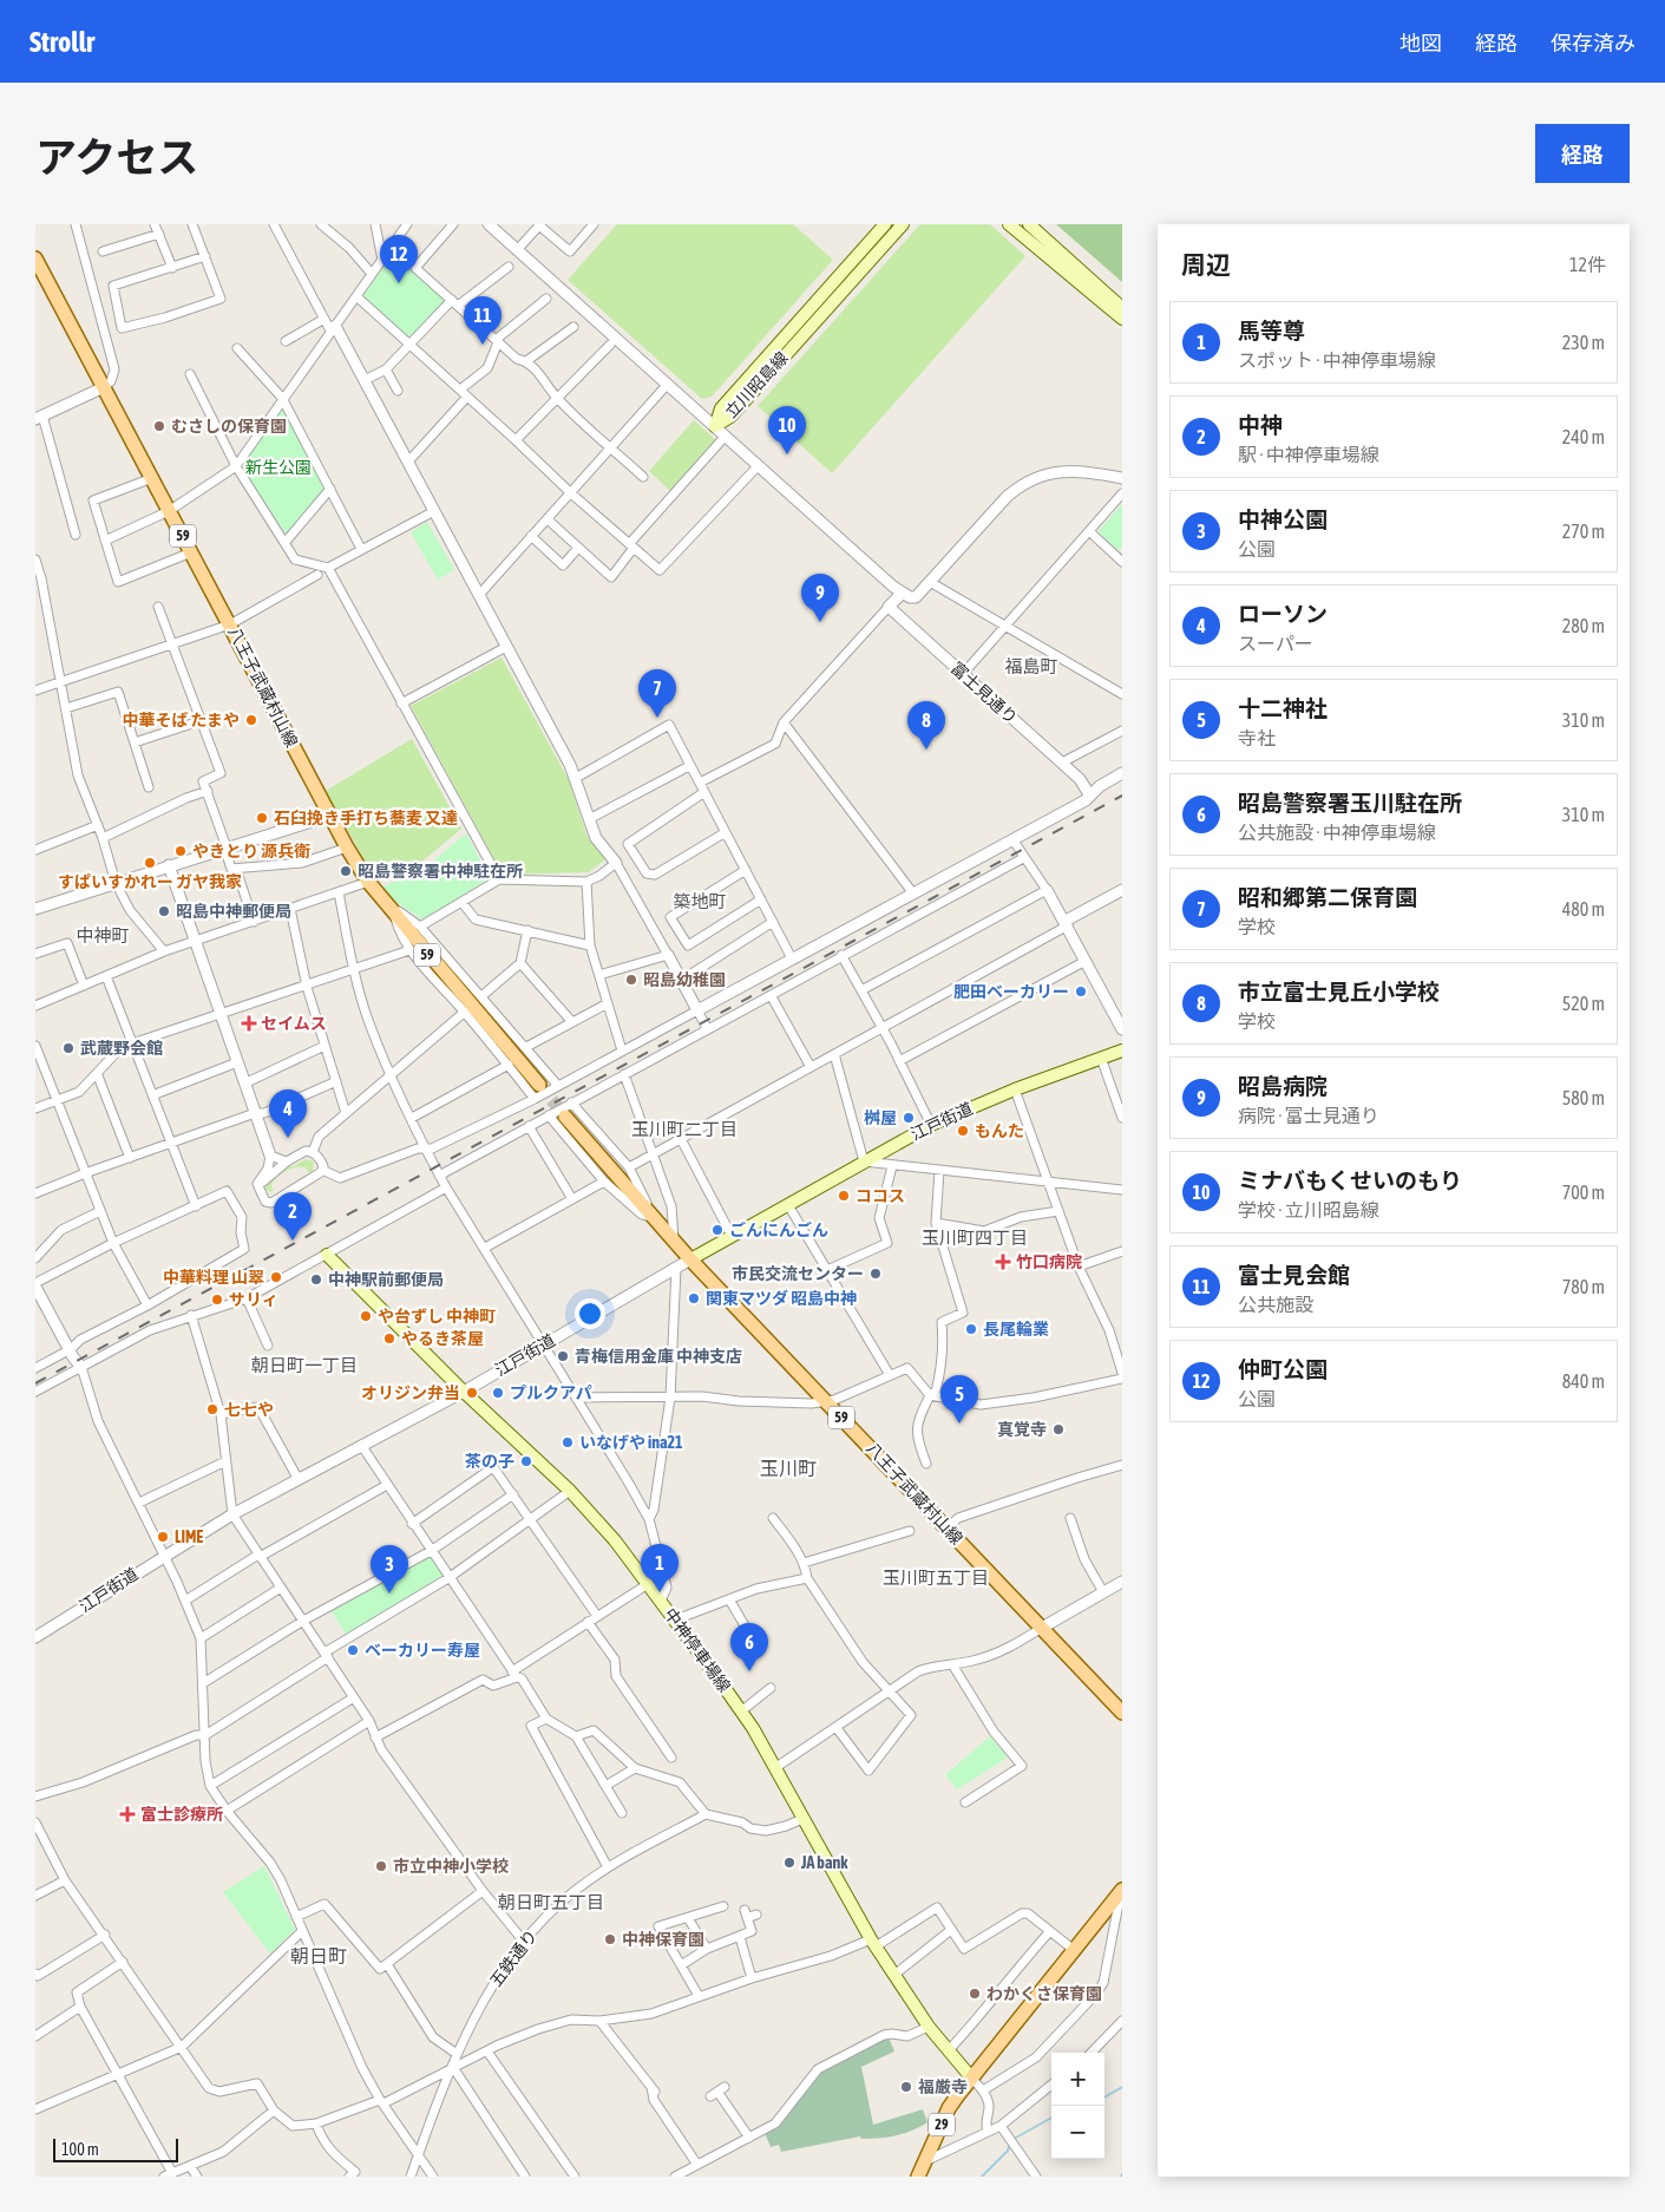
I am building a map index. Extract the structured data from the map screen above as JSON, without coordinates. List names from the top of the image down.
{
  "streets": {
    "main road": [
      "立川昭島線",
      "59",
      "八王子武蔵村山線",
      "江戸街道",
      "中神停車場線",
      "29"
    ],
    "street": ["富士見通り", "五鉄通り"]
  },
  "crossings": [
    ["八王子武蔵村山線", "江戸街道"],
    ["江戸街道", "中神停車場線"],
    ["中神停車場線", "29"]
  ],
  "districts": [
    "福島町",
    "築地町",
    "中神町",
    "玉川町二丁目",
    "玉川町四丁目",
    "朝日町一丁目",
    "玉川町",
    "玉川町五丁目",
    "朝日町五丁目",
    "朝日町"
  ],
  "parks": ["新生公園"],
  "places": {
    "other": [
      "むさしの保育園",
      "中華そば たまや",
      "石臼挽き手打ち蕎麦 又達",
      "やきとり 源兵衛",
      "すぱいすかれー ガヤ我家",
      "昭島警察署中神駐在所",
      "昭島中神郵便局",
      "昭島幼稚園",
      "肥田ベーカリー",
      "武蔵野会館",
      "桝屋",
      "もんた",
      "ココス",
      "ごんにんごん",
      "市民交流センター",
      "中華料理 山翠",
      "中神駅前郵便局",
      "関東マツダ 昭島中神",
      "サリィ",
      "や台ずし 中神町",
      "長尾輪業",
      "やるき茶屋",
      "青梅信用金庫 中神支店",
      "オリジン弁当",
      "プルクアパ",
      "七七や",
      "真覚寺",
      "いなげや ina21",
      "茶の子",
      "LIME",
      "ベーカリー寿屋",
      "JA bank",
      "市立中神小学校",
      "中神保育園",
      "わかくさ保育園",
      "福厳寺"
    ],
    "health": ["セイムス", "竹口病院", "富士診療所"]
  },
  "scale_bar": "100 m",
  "page": {
    "header": "Strollr",
    "nav": ["地図", "経路", "保存済み"],
    "title": "アクセス",
    "buttons": "経路",
    "heading": ["周辺", "12件"],
    "pins": [
      "12",
      "11",
      "10",
      "9",
      "7",
      "8",
      "4",
      "2",
      "5",
      "1",
      "3",
      "6"
    ],
    "list": [
      {
        "mark": "1",
        "name": "馬等尊",
        "note": "スポット · 中神停車場線",
        "value": "230 m"
      },
      {
        "mark": "2",
        "name": "中神",
        "note": "駅 · 中神停車場線",
        "value": "240 m"
      },
      {
        "mark": "3",
        "name": "中神公園",
        "note": "公園",
        "value": "270 m"
      },
      {
        "mark": "4",
        "name": "ローソン",
        "note": "スーパー",
        "value": "280 m"
      },
      {
        "mark": "5",
        "name": "十二神社",
        "note": "寺社",
        "value": "310 m"
      },
      {
        "mark": "6",
        "name": "昭島警察署玉川駐在所",
        "note": "公共施設 · 中神停車場線",
        "value": "310 m"
      },
      {
        "mark": "7",
        "name": "昭和郷第二保育園",
        "note": "学校",
        "value": "480 m"
      },
      {
        "mark": "8",
        "name": "市立富士見丘小学校",
        "note": "学校",
        "value": "520 m"
      },
      {
        "mark": "9",
        "name": "昭島病院",
        "note": "病院 · 富士見通り",
        "value": "580 m"
      },
      {
        "mark": "10",
        "name": "ミナバもくせいのもり",
        "note": "学校 · 立川昭島線",
        "value": "700 m"
      },
      {
        "mark": "11",
        "name": "富士見会館",
        "note": "公共施設",
        "value": "780 m"
      },
      {
        "mark": "12",
        "name": "仲町公園",
        "note": "公園",
        "value": "840 m"
      }
    ],
    "map_buttons": ["+", "−"],
    "scale": "100 m"
  }
}
